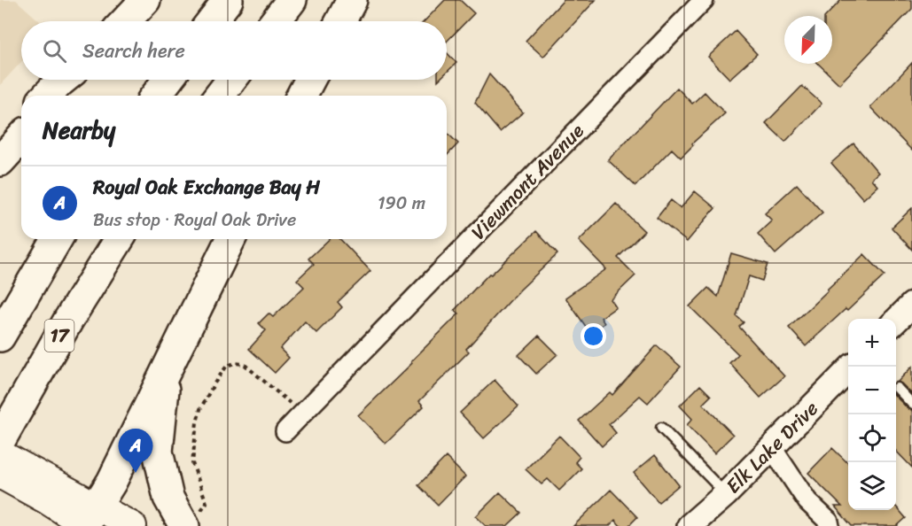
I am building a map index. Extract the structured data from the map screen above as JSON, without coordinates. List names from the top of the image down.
{
  "streets": {
    "highway": ["17"],
    "street": ["Viewmont Avenue", "Elk Lake Drive"]
  },
  "north": "bottom left",
  "page": {
    "search": "Search here",
    "heading": "Nearby",
    "list": [
      {
        "mark": "A",
        "name": "Royal Oak Exchange Bay H",
        "note": "Bus stop · Royal Oak Drive",
        "value": "190 m"
      }
    ],
    "map_buttons": ["+", "−"],
    "pins": "A"
  }
}
